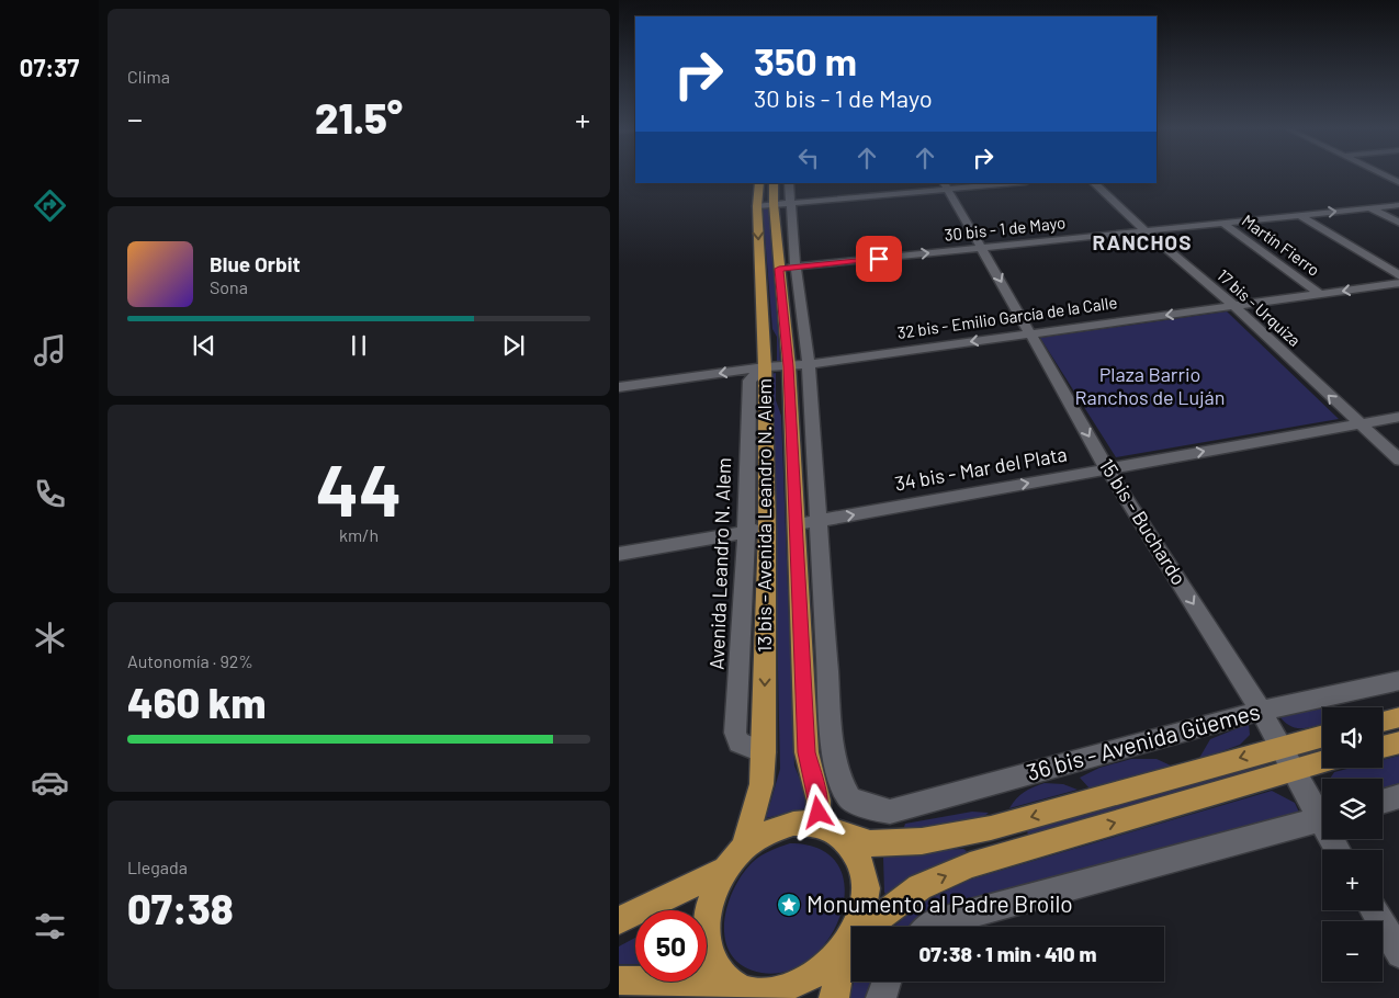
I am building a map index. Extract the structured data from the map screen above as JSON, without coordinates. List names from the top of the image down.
{
  "streets": {
    "main road": ["13 bis - Avenida Leandro N. Alem", "36 bis - Avenida Güemes"],
    "street": [
      "30 bis - 1 de Mayo",
      "Martín Fierro",
      "17 bis - Urquiza",
      "32 bis - Emilio García de la Calle",
      "34 bis - Mar del Plata",
      "15 bis - Buchardo",
      "Avenida Leandro N. Alem"
    ]
  },
  "crossings": [
    ["30 bis - 1 de Mayo", "Martín Fierro"],
    ["30 bis - 1 de Mayo", "17 bis - Urquiza"],
    ["30 bis - 1 de Mayo", "13 bis - Avenida Leandro N. Alem"],
    ["30 bis - 1 de Mayo", "15 bis - Buchardo"],
    ["Martín Fierro", "32 bis - Emilio García de la Calle"],
    ["17 bis - Urquiza", "32 bis - Emilio García de la Calle"],
    ["17 bis - Urquiza", "34 bis - Mar del Plata"],
    ["32 bis - Emilio García de la Calle", "13 bis - Avenida Leandro N. Alem"],
    ["32 bis - Emilio García de la Calle", "15 bis - Buchardo"],
    ["32 bis - Emilio García de la Calle", "Avenida Leandro N. Alem"],
    ["34 bis - Mar del Plata", "13 bis - Avenida Leandro N. Alem"],
    ["34 bis - Mar del Plata", "15 bis - Buchardo"],
    ["13 bis - Avenida Leandro N. Alem", "Avenida Leandro N. Alem"],
    ["13 bis - Avenida Leandro N. Alem", "36 bis - Avenida Güemes"],
    ["15 bis - Buchardo", "36 bis - Avenida Güemes"]
  ],
  "one_way": ["32 bis - Emilio García de la Calle", "34 bis - Mar del Plata", "15 bis - Buchardo"],
  "districts": ["RANCHOS"],
  "parks": ["Plaza Barrio Ranchos de Luján"],
  "places": {
    "place": ["Monumento al Padre Broilo"]
  },
  "page": {
    "tabs": "07:37",
    "tile": [
      "Clima",
      ["44", "km/h"],
      ["Autonomía · 92%", "460 km"],
      ["Llegada", "07:38"]
    ],
    "turn": ["350 m", "30 bis - 1 de Mayo"],
    "heat": ["−", "21.5°", "+"],
    "song": ["Blue Orbit", "Sona"],
    "map_buttons": ["+", "−"],
    "limit": "50",
    "trip": "07:38 · 1 min · 410 m"
  }
}
